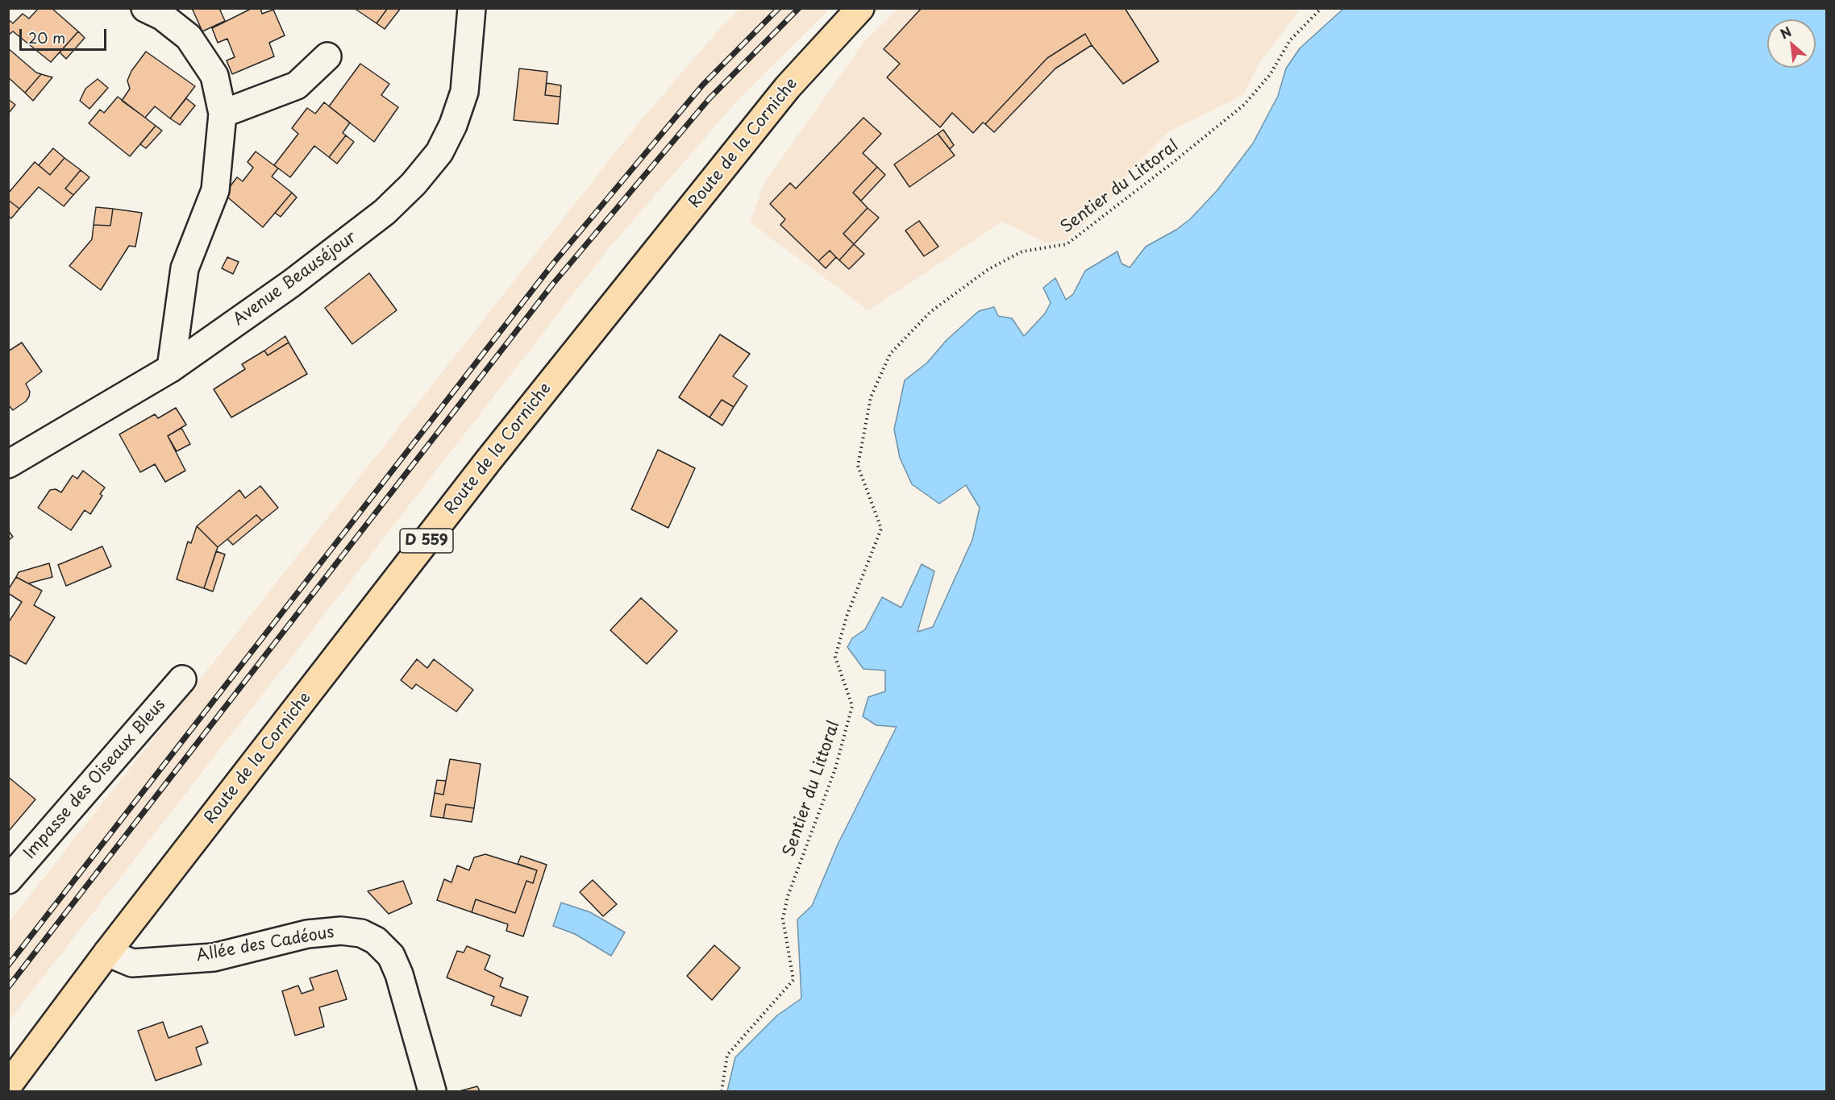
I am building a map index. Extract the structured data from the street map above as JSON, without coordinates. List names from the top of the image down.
{
  "streets": {
    "main road": ["Route de la Corniche", "D 559"],
    "street": ["Avenue Beauséjour", "Impasse des Oiseaux Bleus", "Allée des Cadéous"],
    "path": ["Sentier du Littoral"]
  },
  "crossings": [
    ["Route de la Corniche", "Allée des Cadéous"]
  ],
  "scale_bar": "20 m",
  "north": "top left"
}
